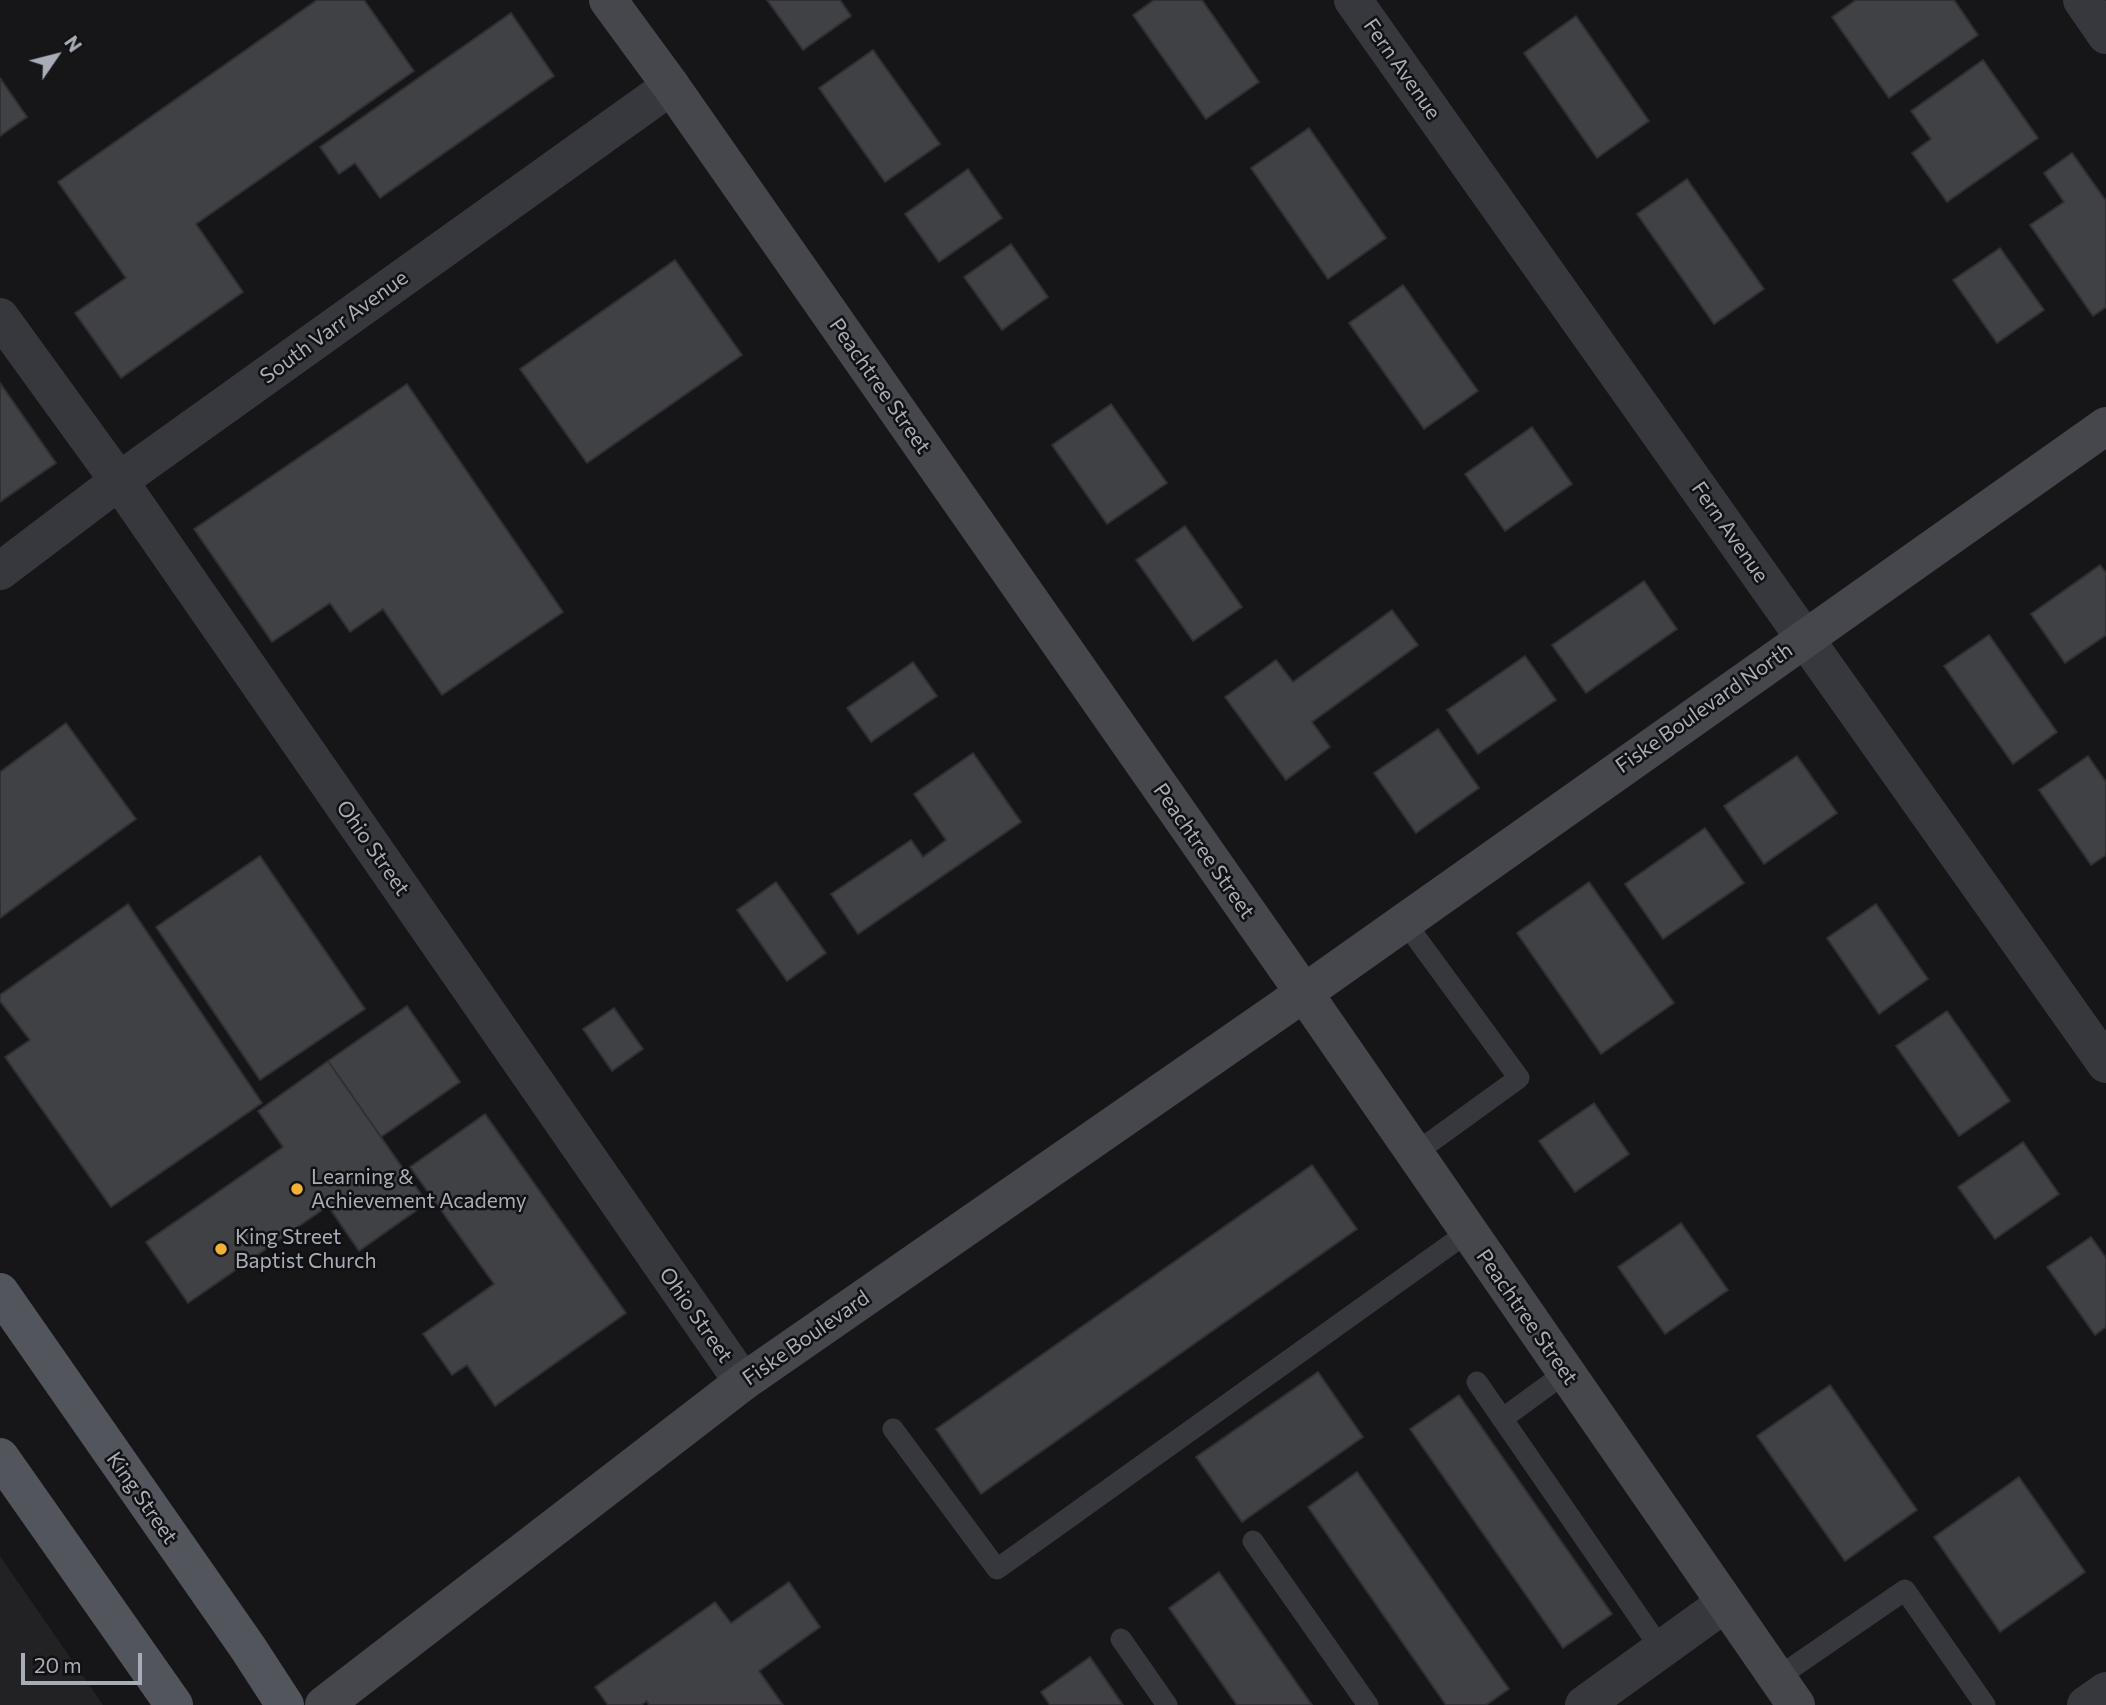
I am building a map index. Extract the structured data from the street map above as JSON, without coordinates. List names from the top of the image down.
{
  "streets": {
    "main road": ["King Street"],
    "street": [
      "Fern Avenue",
      "South Varr Avenue",
      "Peachtree Street",
      "Fiske Boulevard North",
      "Ohio Street",
      "Fiske Boulevard"
    ]
  },
  "crossings": [
    ["Fern Avenue", "Fiske Boulevard North"],
    ["South Varr Avenue", "Peachtree Street"],
    ["South Varr Avenue", "Ohio Street"],
    ["Peachtree Street", "Fiske Boulevard North"],
    ["Peachtree Street", "Fiske Boulevard"],
    ["Fiske Boulevard North", "Fiske Boulevard"],
    ["Ohio Street", "Fiske Boulevard"]
  ],
  "places": ["Learning & Achievement Academy", "King Street Baptist Church"],
  "scale_bar": "20 m",
  "north": "top right"
}
